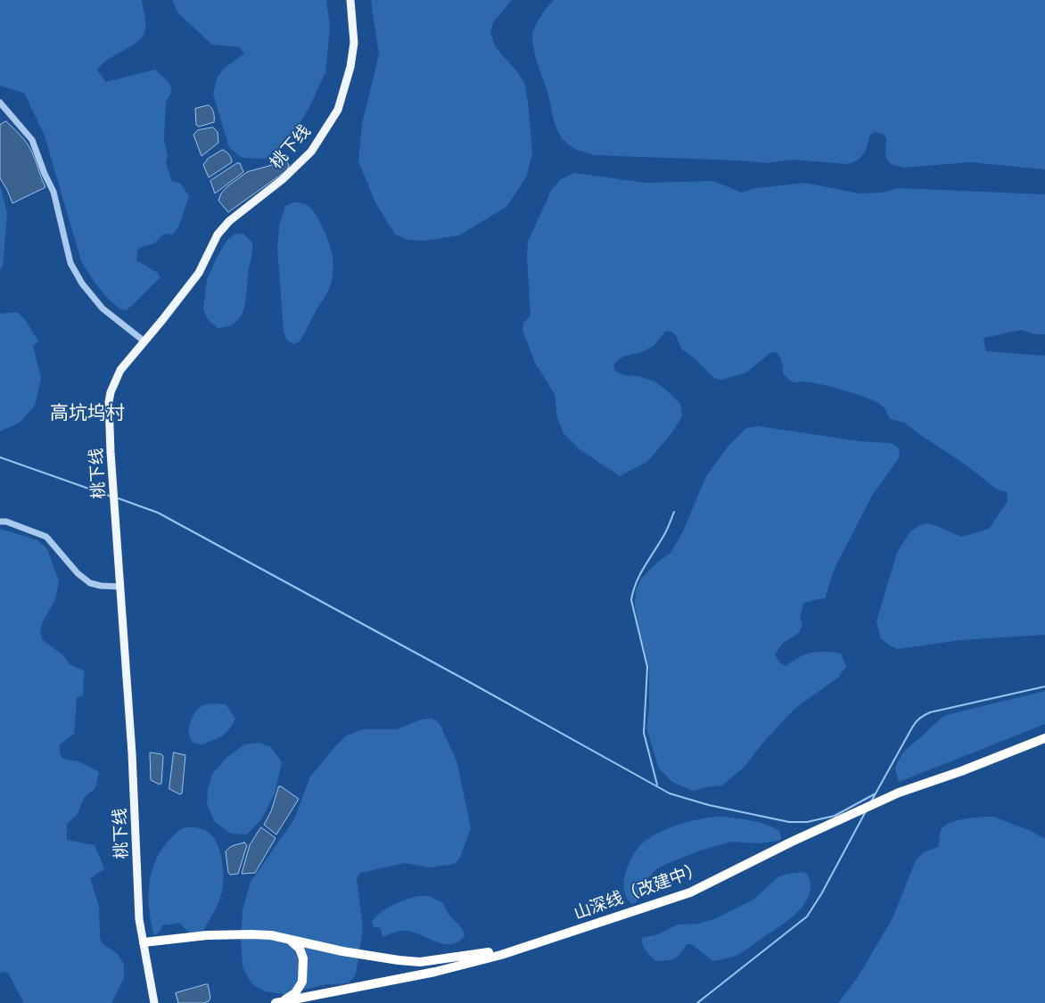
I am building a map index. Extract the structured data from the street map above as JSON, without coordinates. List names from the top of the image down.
{
  "streets": {
    "highway": ["山深线（改建中）"],
    "main road": ["桃下线"]
  },
  "districts": ["高坑坞村"]
}
